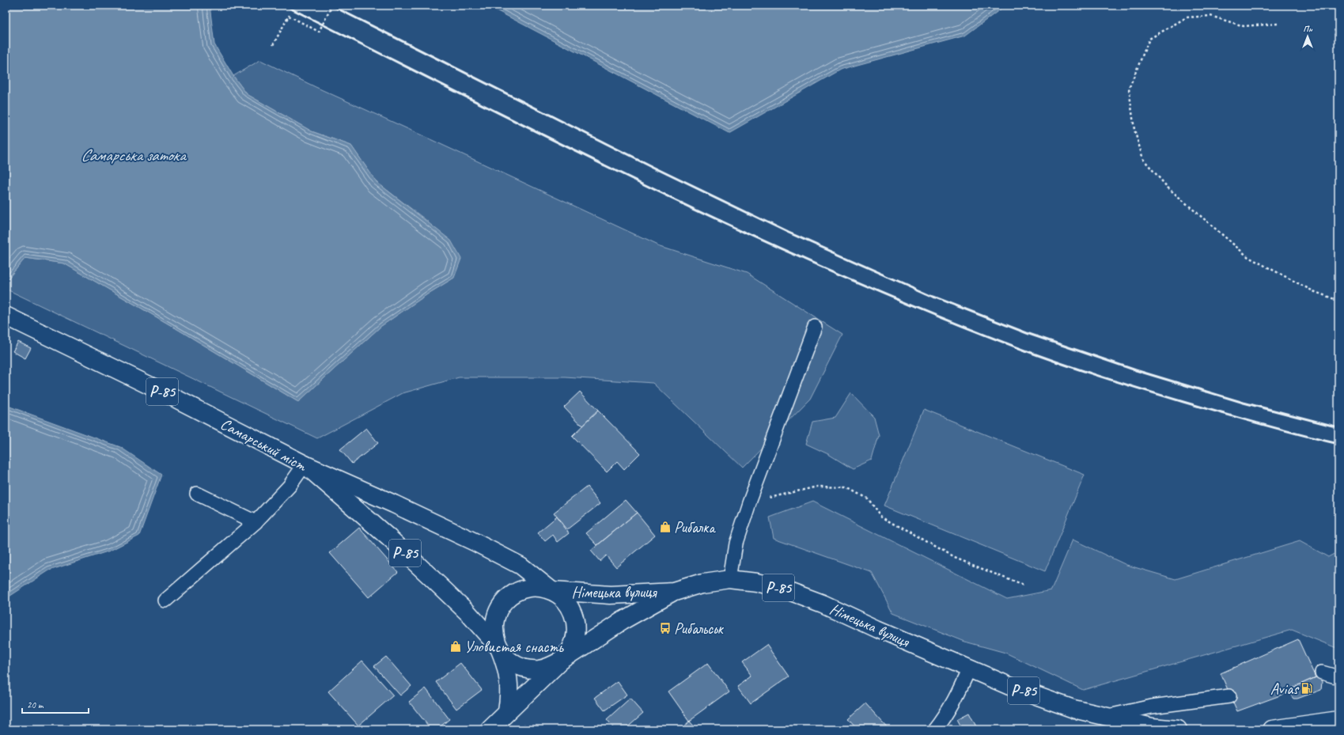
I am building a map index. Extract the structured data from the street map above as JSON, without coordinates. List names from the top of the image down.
{
  "streets": {
    "main road": ["Р-85", "Самарський міст", "Німецька вулиця"]
  },
  "crossings": [
    ["Р-85", "Самарський міст"],
    ["Р-85", "Німецька вулиця"],
    ["Самарський міст", "Німецька вулиця"]
  ],
  "water": ["Самарська затока"],
  "places": {
    "shop": ["Рибалка", "Уловистая снасть"],
    "bus stop": ["Рибальськ"],
    "fuel station": ["Avias"]
  },
  "scale_bar": "20 m",
  "north": "top"
}
